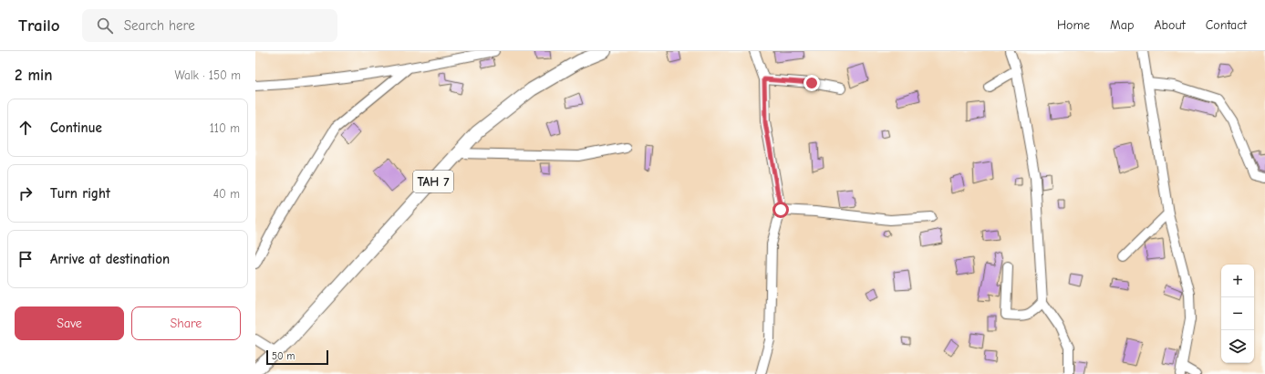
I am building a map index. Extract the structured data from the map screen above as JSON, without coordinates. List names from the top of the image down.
{
  "streets": {
    "highway": ["TAH 7"]
  },
  "scale_bar": "50 m",
  "page": {
    "header": "Trailo",
    "search": "Search here",
    "nav": [
      "Home",
      "Map",
      "About",
      "Contact"
    ],
    "heading": ["2 min", "Walk · 150 m"],
    "list": [
      ["Continue", "110 m"],
      ["Turn right", "40 m"],
      "Arrive at destination"
    ],
    "map_buttons": ["+", "−"],
    "buttons": ["Save", "Share"],
    "scale": "50 m"
  }
}
